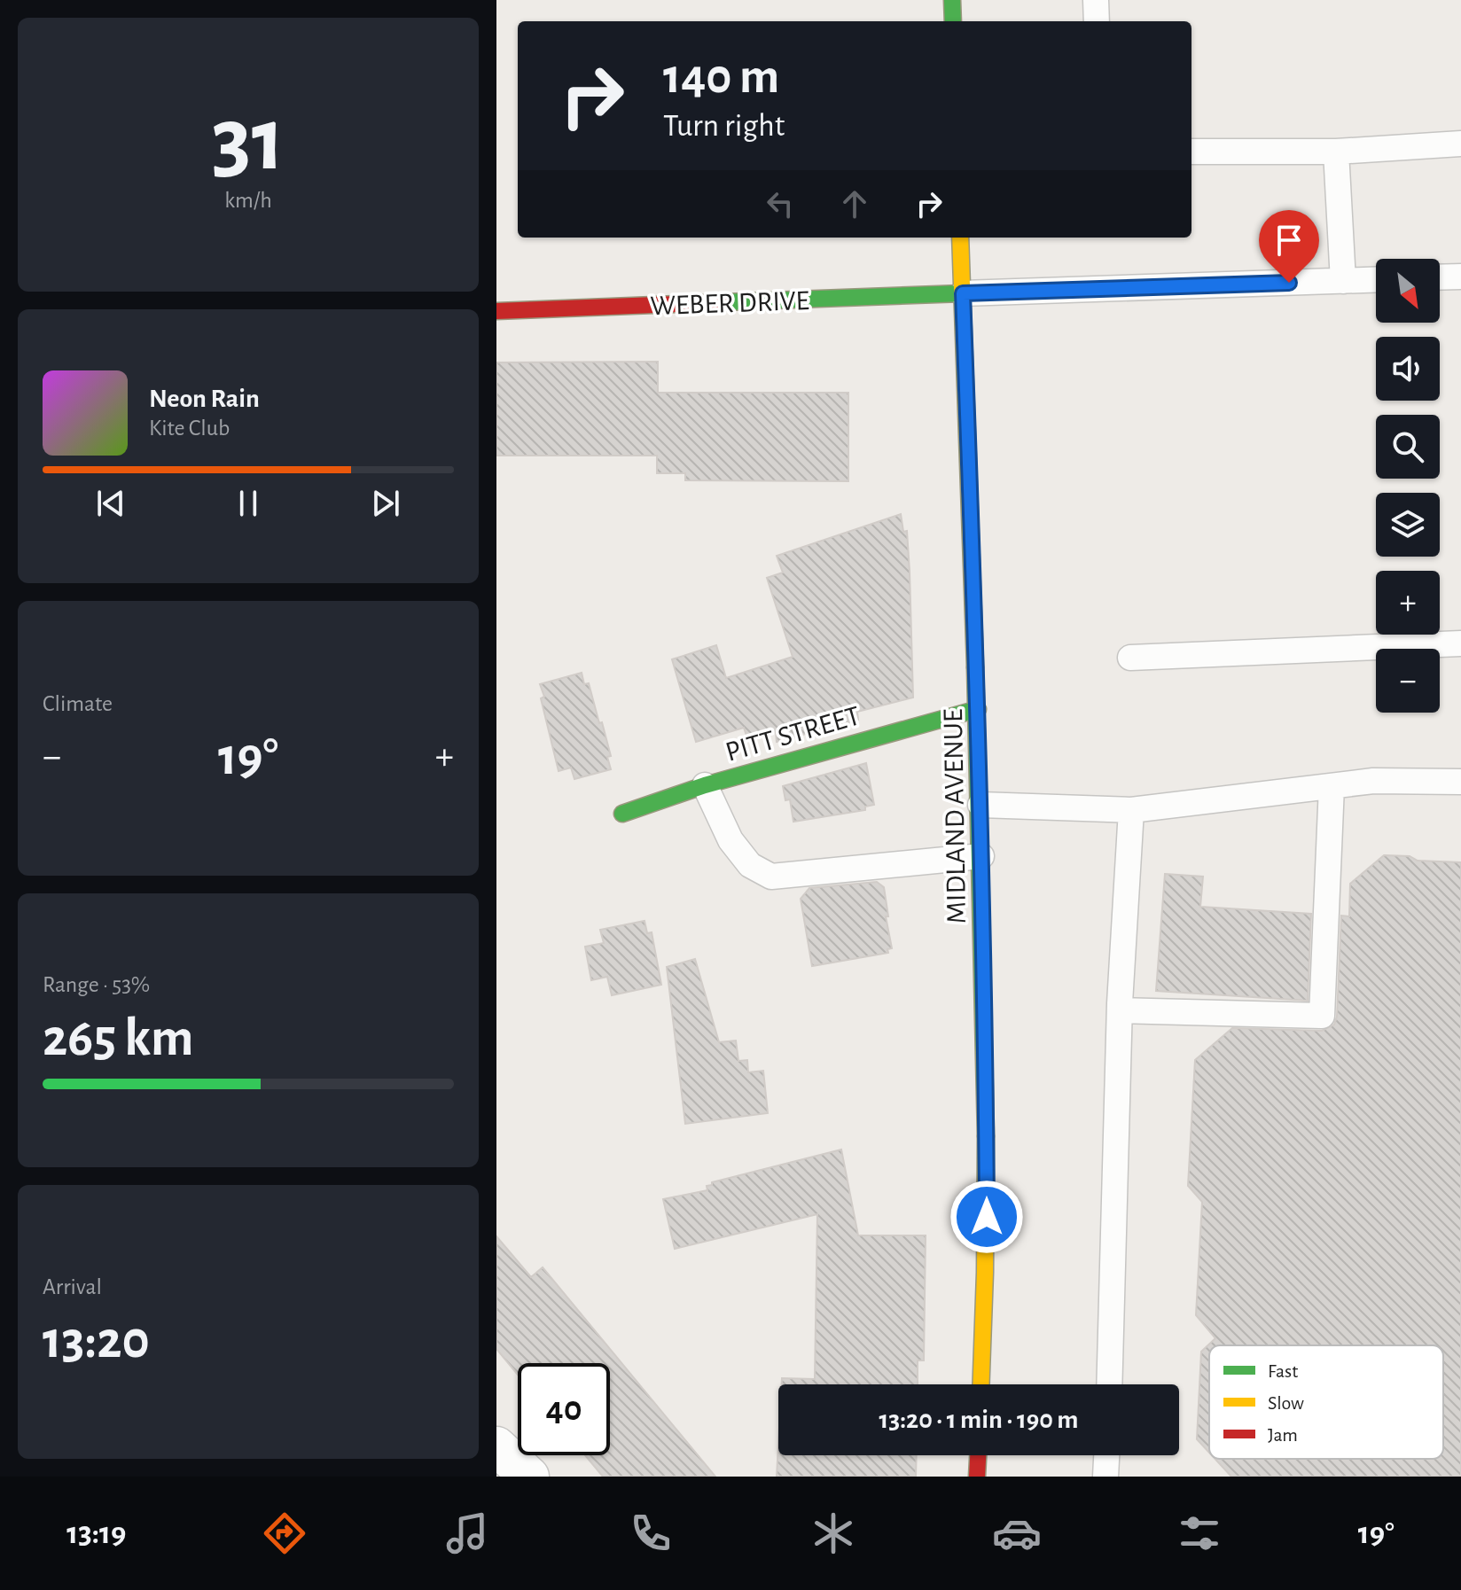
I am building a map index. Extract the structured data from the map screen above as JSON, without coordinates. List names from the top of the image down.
{
  "streets": {
    "street": ["WEBER DRIVE", "PITT STREET", "MIDLAND AVENUE"]
  },
  "crossings": [
    ["WEBER DRIVE", "MIDLAND AVENUE"],
    ["PITT STREET", "MIDLAND AVENUE"]
  ],
  "legend": ["Fast", "Slow", "Jam"],
  "north": "bottom right",
  "page": {
    "tile": [
      ["31", "km/h"],
      "Climate",
      ["Range · 53%", "265 km"],
      ["Arrival", "13:20"]
    ],
    "turn": ["140 m", "Turn right"],
    "map_buttons": ["+", "−"],
    "song": ["Neon Rain", "Kite Club"],
    "heat": ["−", "19°", "+"],
    "limit": "40",
    "trip": "13:20 · 1 min · 190 m",
    "tabs": ["13:19", "19°"]
  }
}
